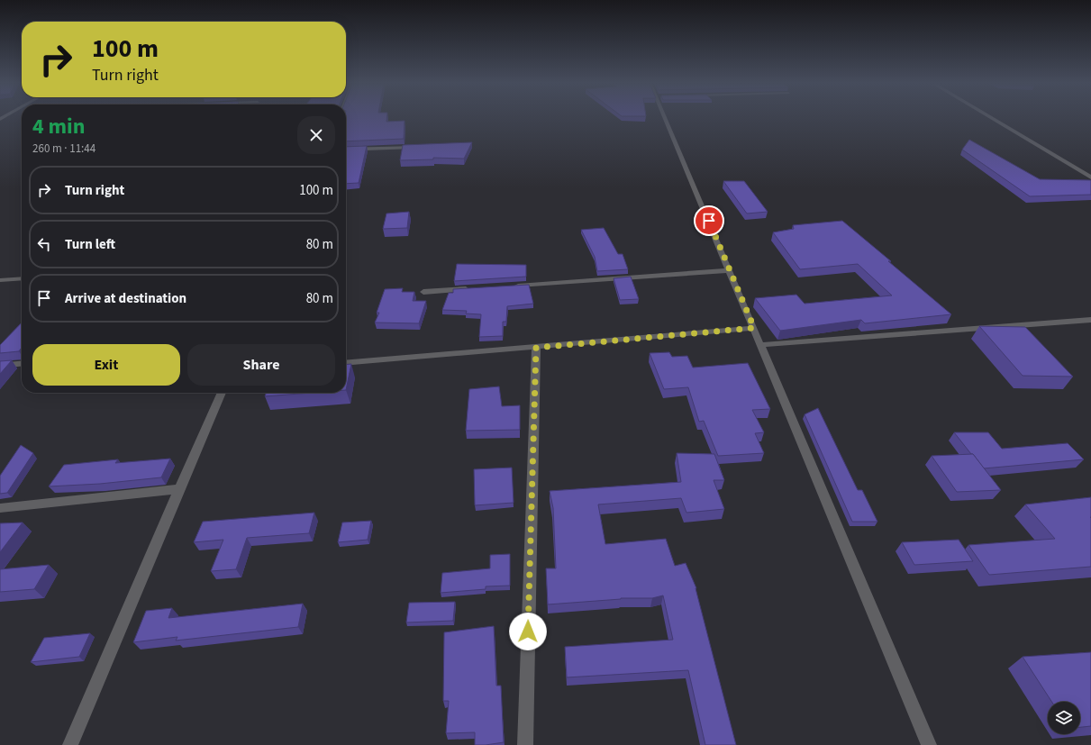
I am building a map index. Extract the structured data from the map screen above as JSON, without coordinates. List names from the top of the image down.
{
  "page": {
    "turn": ["100 m", "Turn right"],
    "heading": ["4 min", "260 m · 11:44"],
    "list": [
      {
        "name": "Turn right",
        "value": "100 m"
      },
      {
        "name": "Turn left",
        "value": "80 m"
      },
      {
        "name": "Arrive at destination",
        "value": "80 m"
      }
    ],
    "buttons": ["Exit", "Share"]
  }
}
